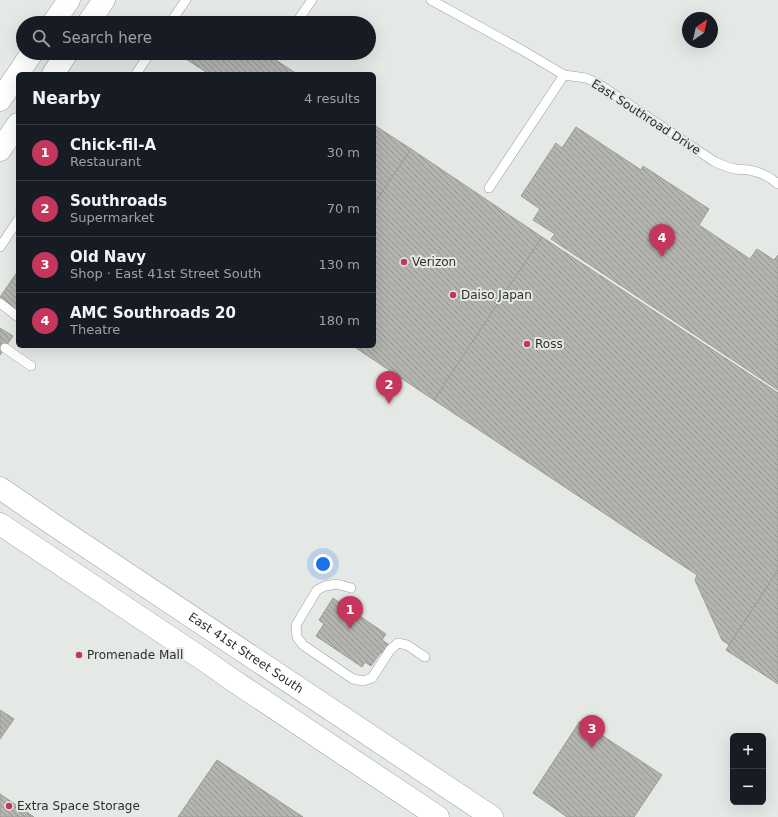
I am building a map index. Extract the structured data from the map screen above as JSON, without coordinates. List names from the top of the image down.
{
  "streets": {
    "main road": ["East 41st Street South"],
    "lane": ["East Southroad Drive"]
  },
  "places": [
    "Verizon",
    "Daiso Japan",
    "Ross",
    "Promenade Mall",
    "Extra Space Storage"
  ],
  "north": "top right",
  "page": {
    "search": "Search here",
    "heading": ["Nearby", "4 results"],
    "list": [
      {
        "mark": "1",
        "name": "Chick-fil-A",
        "note": "Restaurant",
        "value": "30 m"
      },
      {
        "mark": "2",
        "name": "Southroads",
        "note": "Supermarket",
        "value": "70 m"
      },
      {
        "mark": "3",
        "name": "Old Navy",
        "note": "Shop · East 41st Street South",
        "value": "130 m"
      },
      {
        "mark": "4",
        "name": "AMC Southroads 20",
        "note": "Theatre",
        "value": "180 m"
      }
    ],
    "pins": [
      "4",
      "2",
      "1",
      "3"
    ],
    "map_buttons": ["+", "−"]
  }
}
